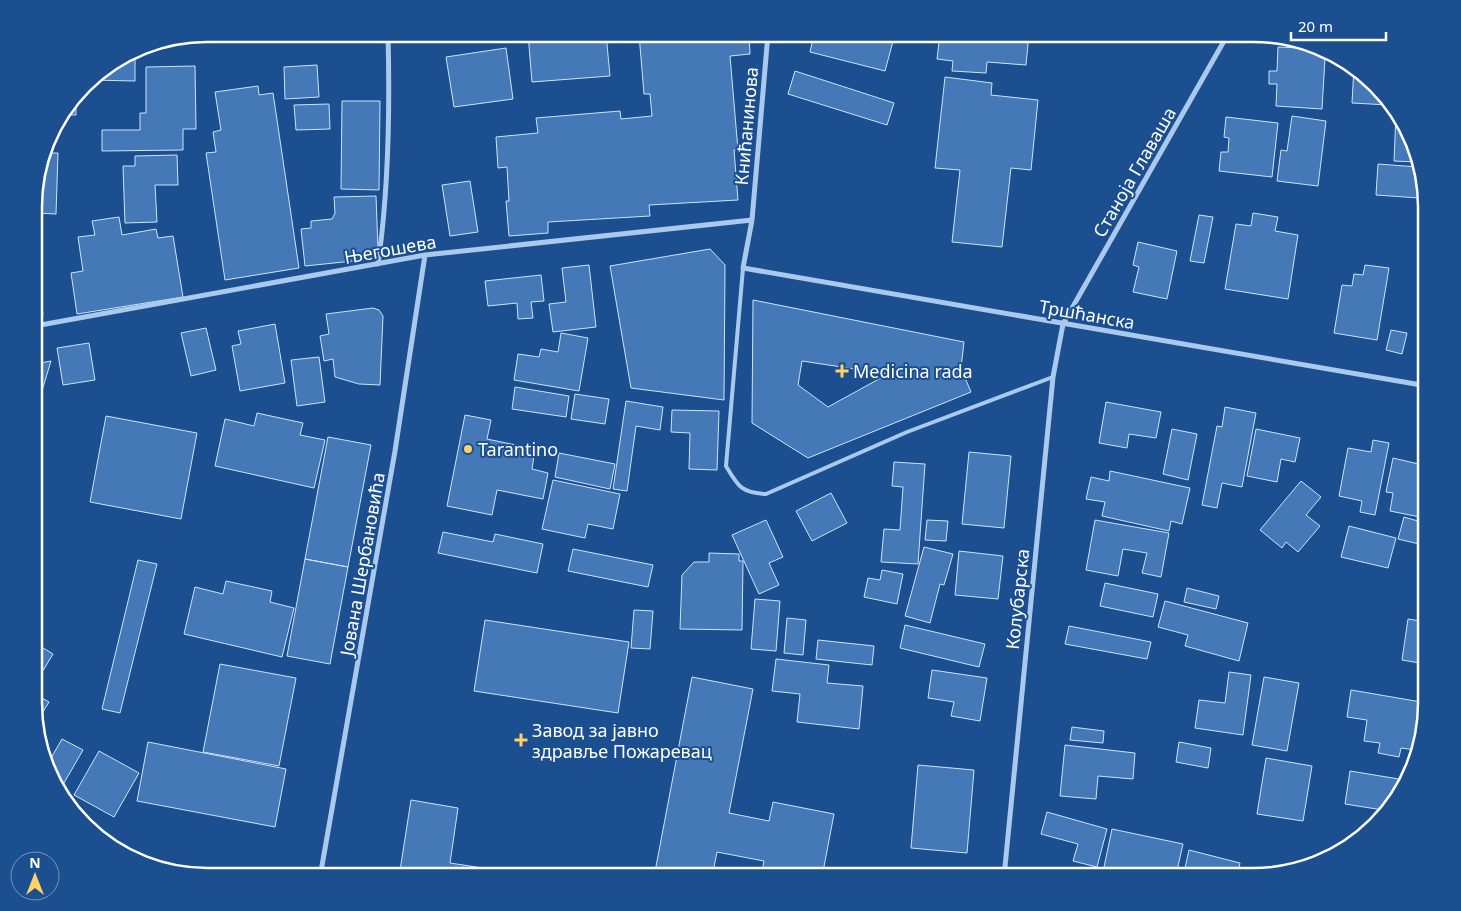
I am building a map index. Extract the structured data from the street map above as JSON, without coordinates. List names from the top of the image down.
{
  "streets": {
    "street": [
      "Книћанинова",
      "Станоја Главаша",
      "Његошева",
      "Тршћанска",
      "Јована Шербановића",
      "Колубарска"
    ]
  },
  "crossings": [
    ["Книћанинова", "Његошева"],
    ["Книћанинова", "Тршћанска"],
    ["Станоја Главаша", "Тршћанска"],
    ["Станоја Главаша", "Колубарска"],
    ["Његошева", "Јована Шербановића"],
    ["Тршћанска", "Колубарска"]
  ],
  "places": {
    "health": ["Medicina rada", "Завод за јавно здравље Пожаревац"],
    "other": ["Tarantino"]
  },
  "scale_bar": "20 m",
  "north": "top"
}
